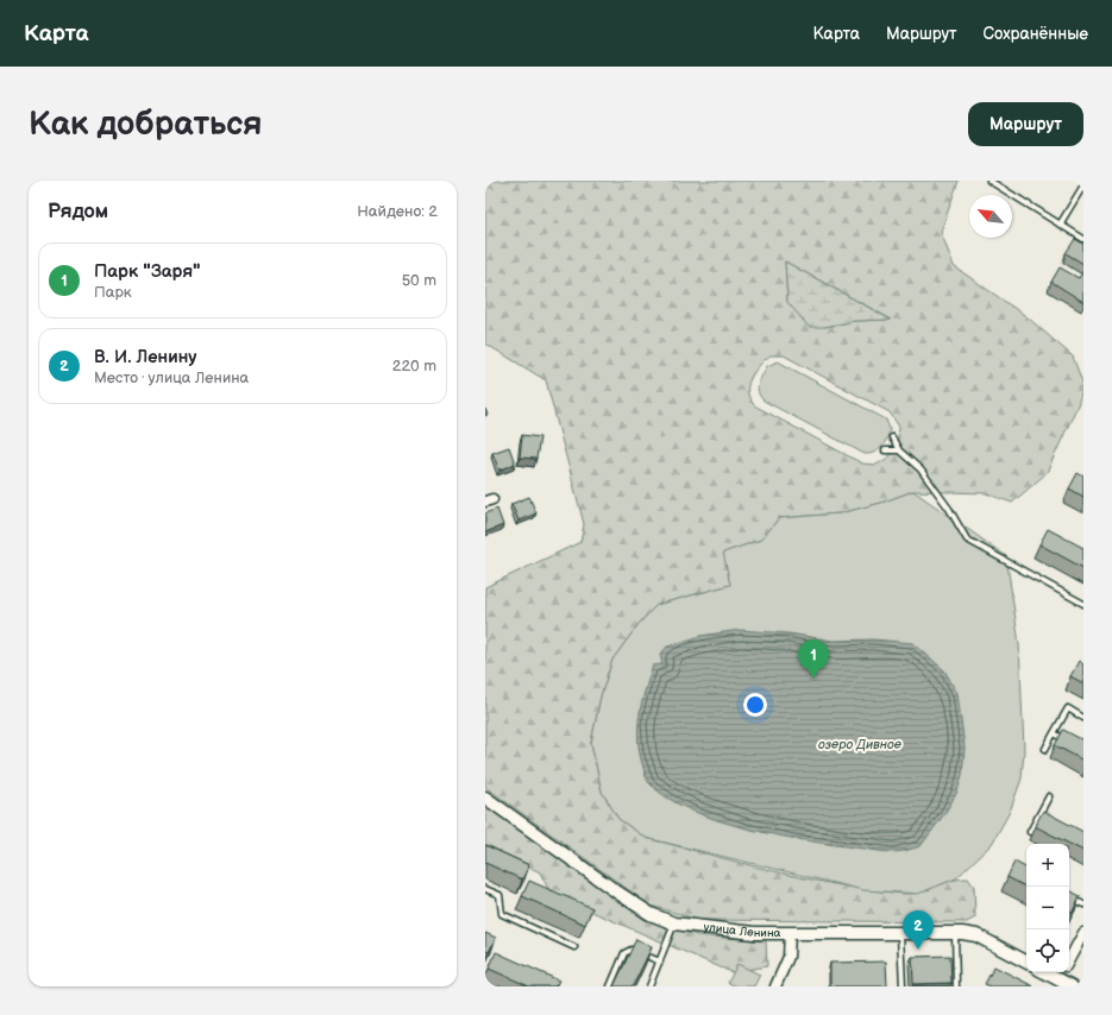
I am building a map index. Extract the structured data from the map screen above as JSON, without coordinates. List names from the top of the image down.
{
  "streets": {
    "street": ["улица Ленина"]
  },
  "water": ["озеро Дивное"],
  "north": "top left",
  "page": {
    "header": "Карта",
    "nav": ["Карта", "Маршрут", "Сохранённые"],
    "buttons": "Маршрут",
    "title": "Как добраться",
    "heading": ["Рядом", "Найдено: 2"],
    "list": [
      {
        "mark": "1",
        "name": "Парк \"Заря\"",
        "note": "Парк",
        "value": "50 m"
      },
      {
        "mark": "2",
        "name": "В. И. Ленину",
        "note": "Место · улица Ленина",
        "value": "220 m"
      }
    ],
    "pins": ["1", "2"],
    "map_buttons": ["+", "−"]
  }
}
